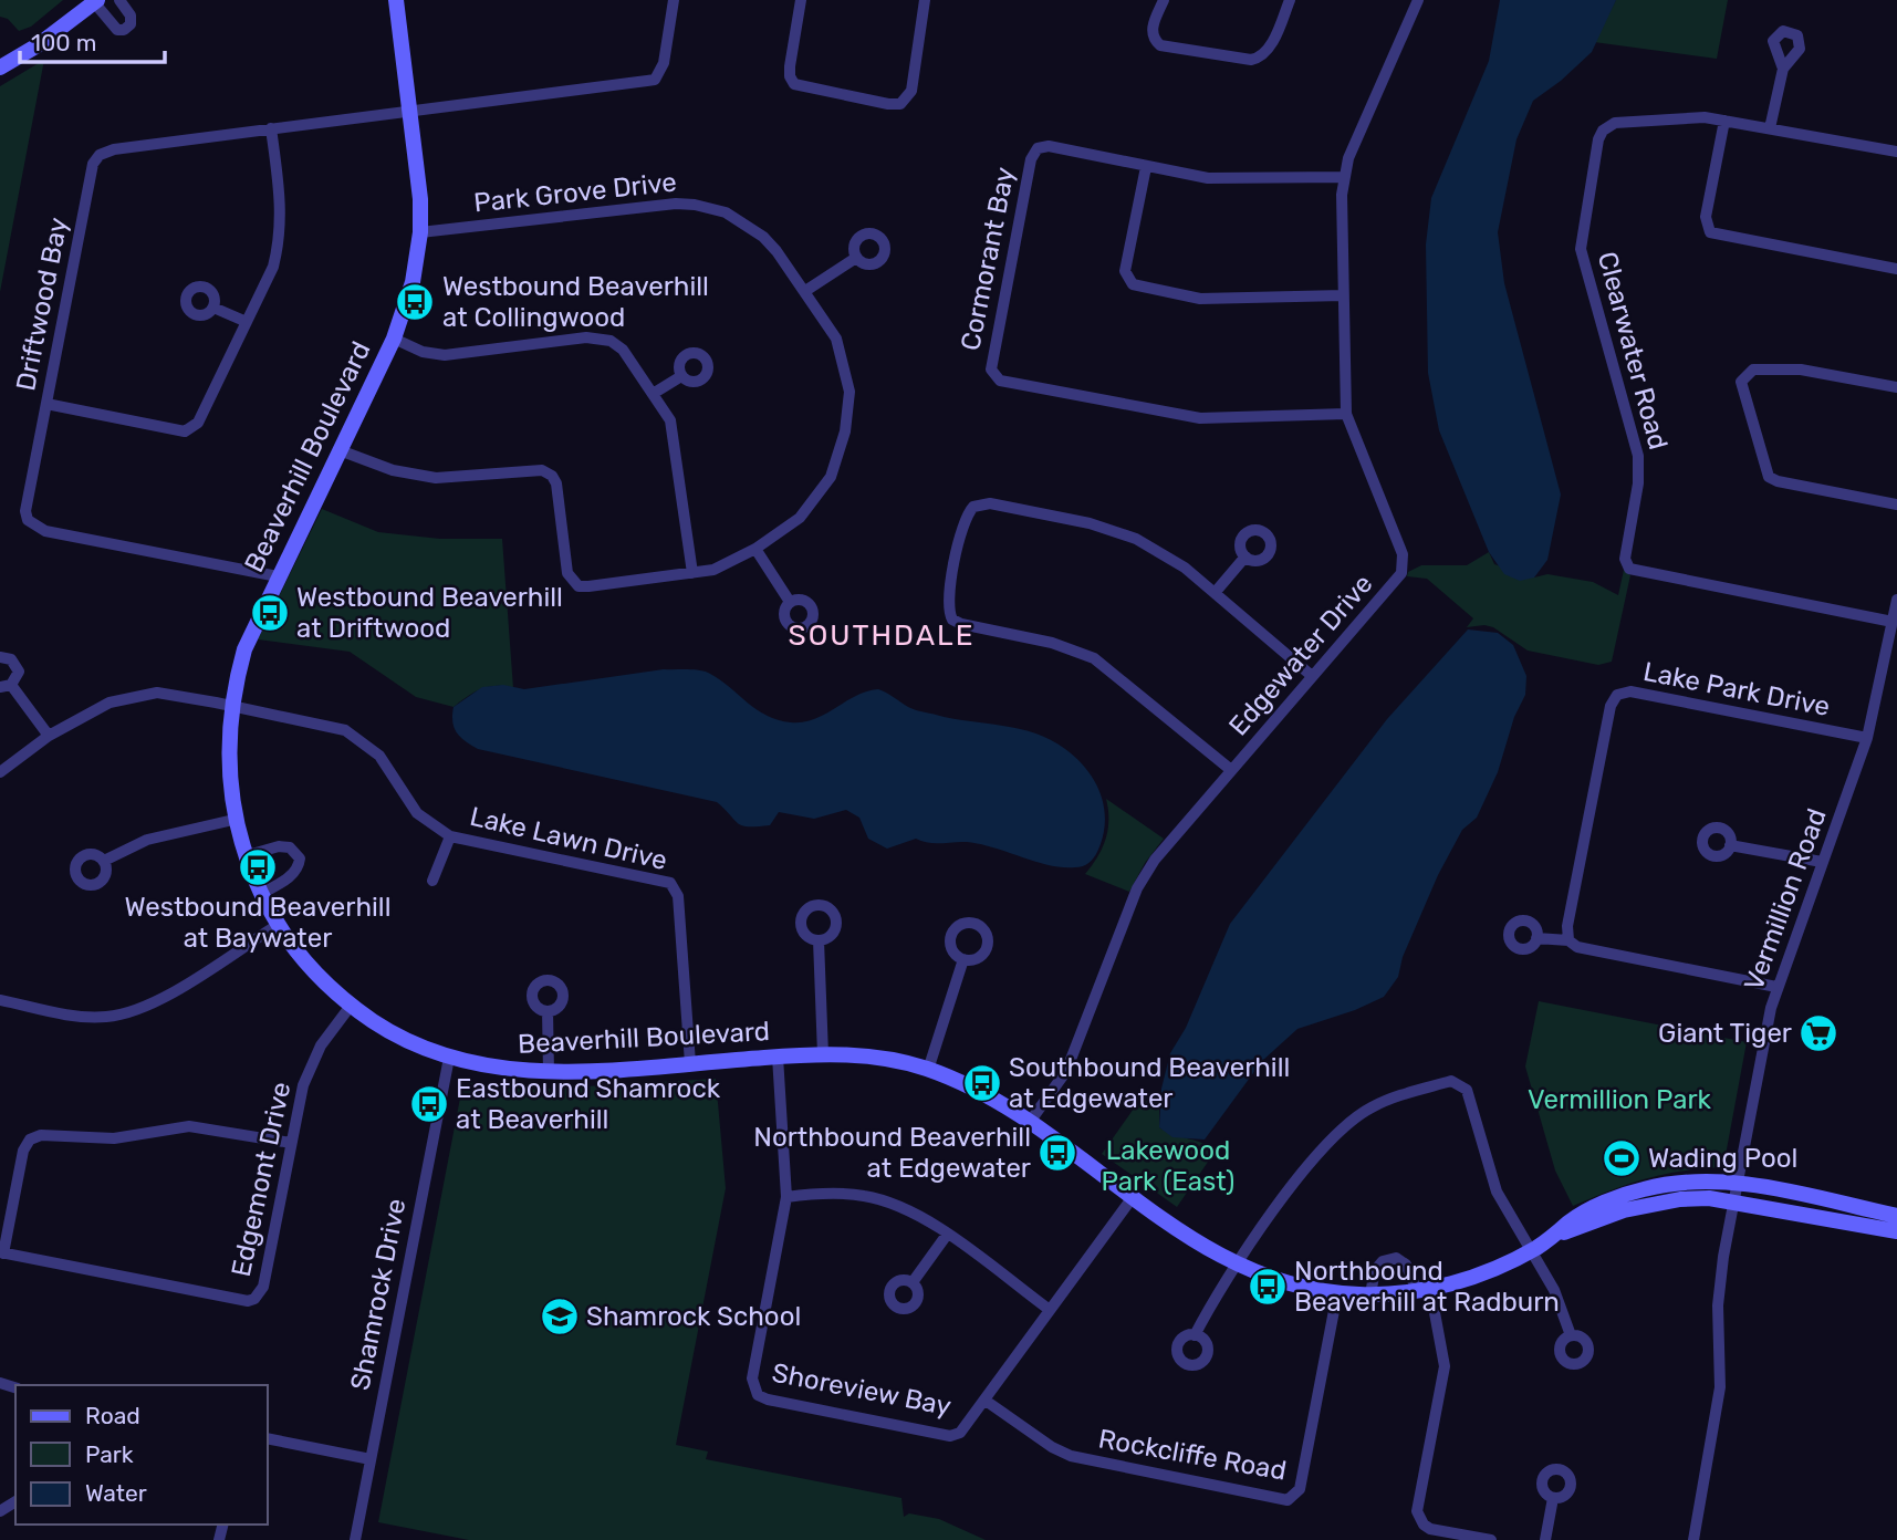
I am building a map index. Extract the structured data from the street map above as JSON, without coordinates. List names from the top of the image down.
{
  "streets": {
    "street": [
      "Park Grove Drive",
      "Cormorant Bay",
      "Driftwood Bay",
      "Clearwater Road",
      "Beaverhill Boulevard",
      "Edgewater Drive",
      "Lake Park Drive",
      "Lake Lawn Drive",
      "Vermillion Road",
      "Edgemont Drive",
      "Shamrock Drive",
      "Shoreview Bay",
      "Rockcliffe Road"
    ]
  },
  "crossings": [
    ["Park Grove Drive", "Beaverhill Boulevard"],
    ["Cormorant Bay", "Edgewater Drive"],
    ["Driftwood Bay", "Beaverhill Boulevard"],
    ["Clearwater Road", "Vermillion Road"],
    ["Beaverhill Boulevard", "Edgewater Drive"],
    ["Beaverhill Boulevard", "Lake Lawn Drive"],
    ["Beaverhill Boulevard", "Vermillion Road"],
    ["Beaverhill Boulevard", "Edgemont Drive"],
    ["Beaverhill Boulevard", "Shamrock Drive"],
    ["Beaverhill Boulevard", "Shoreview Bay"],
    ["Beaverhill Boulevard", "Rockcliffe Road"],
    ["Lake Park Drive", "Vermillion Road"],
    ["Shoreview Bay", "Rockcliffe Road"]
  ],
  "districts": ["SOUTHDALE"],
  "parks": ["Vermillion Park", "Lakewood Park (East)"],
  "places": {
    "bus stop": [
      "Westbound Beaverhill at Collingwood",
      "Westbound Beaverhill at Driftwood",
      "Westbound Beaverhill at Baywater",
      "Southbound Beaverhill at Edgewater",
      "Eastbound Shamrock at Beaverhill",
      "Northbound Beaverhill at Edgewater",
      "Northbound Beaverhill at Radburn"
    ],
    "supermarket": ["Giant Tiger"],
    "sports": ["Wading Pool"],
    "school or university": ["Shamrock School"]
  },
  "legend": ["Road", "Park", "Water"],
  "scale_bar": "100 m"
}
